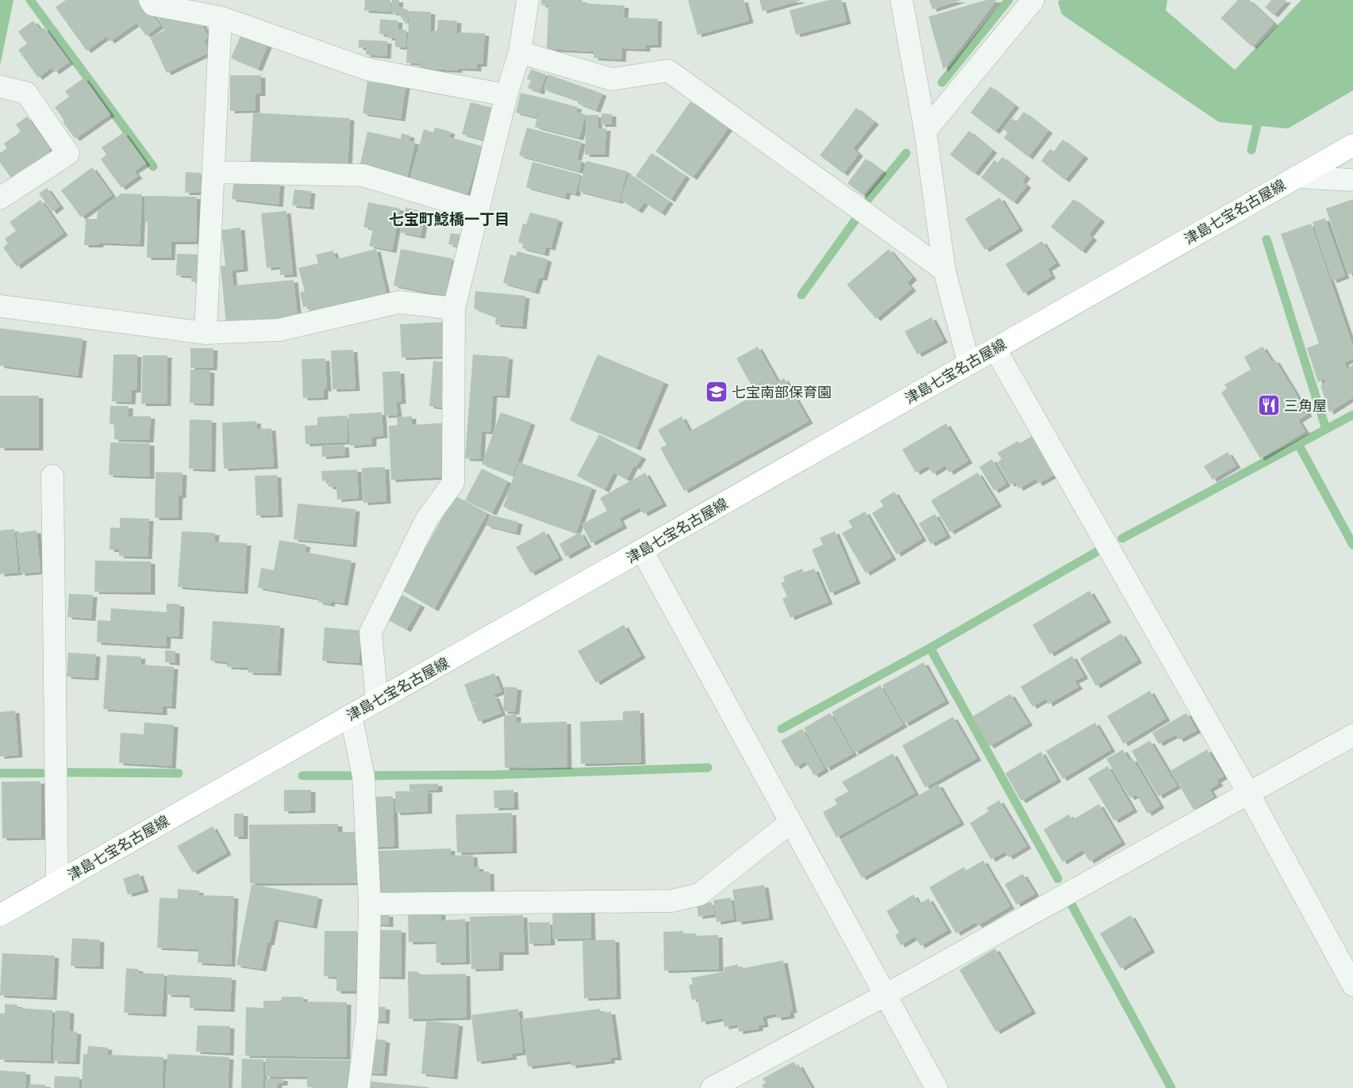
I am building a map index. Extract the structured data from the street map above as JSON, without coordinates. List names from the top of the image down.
{
  "streets": {
    "main road": ["津島七宝名古屋線"]
  },
  "districts": ["七宝町鯰橋一丁目"],
  "places": {
    "school or university": ["七宝南部保育園"],
    "restaurant": ["三角屋"]
  }
}
